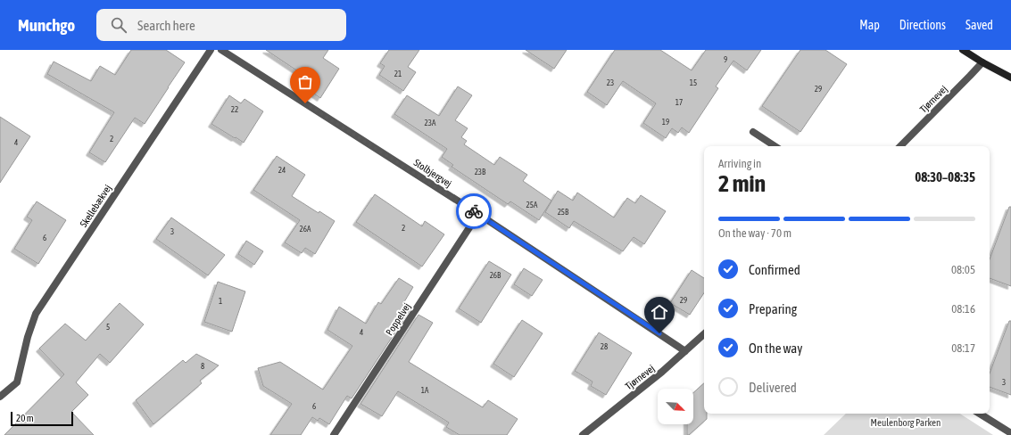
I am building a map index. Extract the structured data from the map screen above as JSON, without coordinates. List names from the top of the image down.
{
  "streets": {
    "street": [
      "Tjørnevej",
      "Stolbjergvej",
      "Skellebækvej",
      "Poppelvej"
    ]
  },
  "crossings": [
    ["Tjørnevej", "Stolbjergvej"],
    ["Stolbjergvej", "Poppelvej"]
  ],
  "parks": ["Meulenborg Parken"],
  "house_numbers": [
    "9",
    "21",
    "23",
    "15",
    "29",
    "17",
    "22",
    "19",
    "23A",
    "2",
    "4",
    "24",
    "23B",
    "25A",
    "25B",
    "2",
    "26A",
    "3",
    "6",
    "26B",
    "29",
    "1",
    "5",
    "4",
    "28",
    "8",
    "3",
    "1A",
    "6"
  ],
  "scale_bar": "20 m",
  "north": "bottom right",
  "page": {
    "header": "Munchgo",
    "search": "Search here",
    "nav": ["Map", "Directions", "Saved"],
    "heading": ["2 min", "Arriving in", "08:30–08:35"],
    "bar": "On the way · 70 m",
    "list": [
      ["Confirmed", "08:05"],
      ["Preparing", "08:16"],
      ["On the way", "08:17"],
      "Delivered"
    ],
    "scale": "20 m"
  }
}
